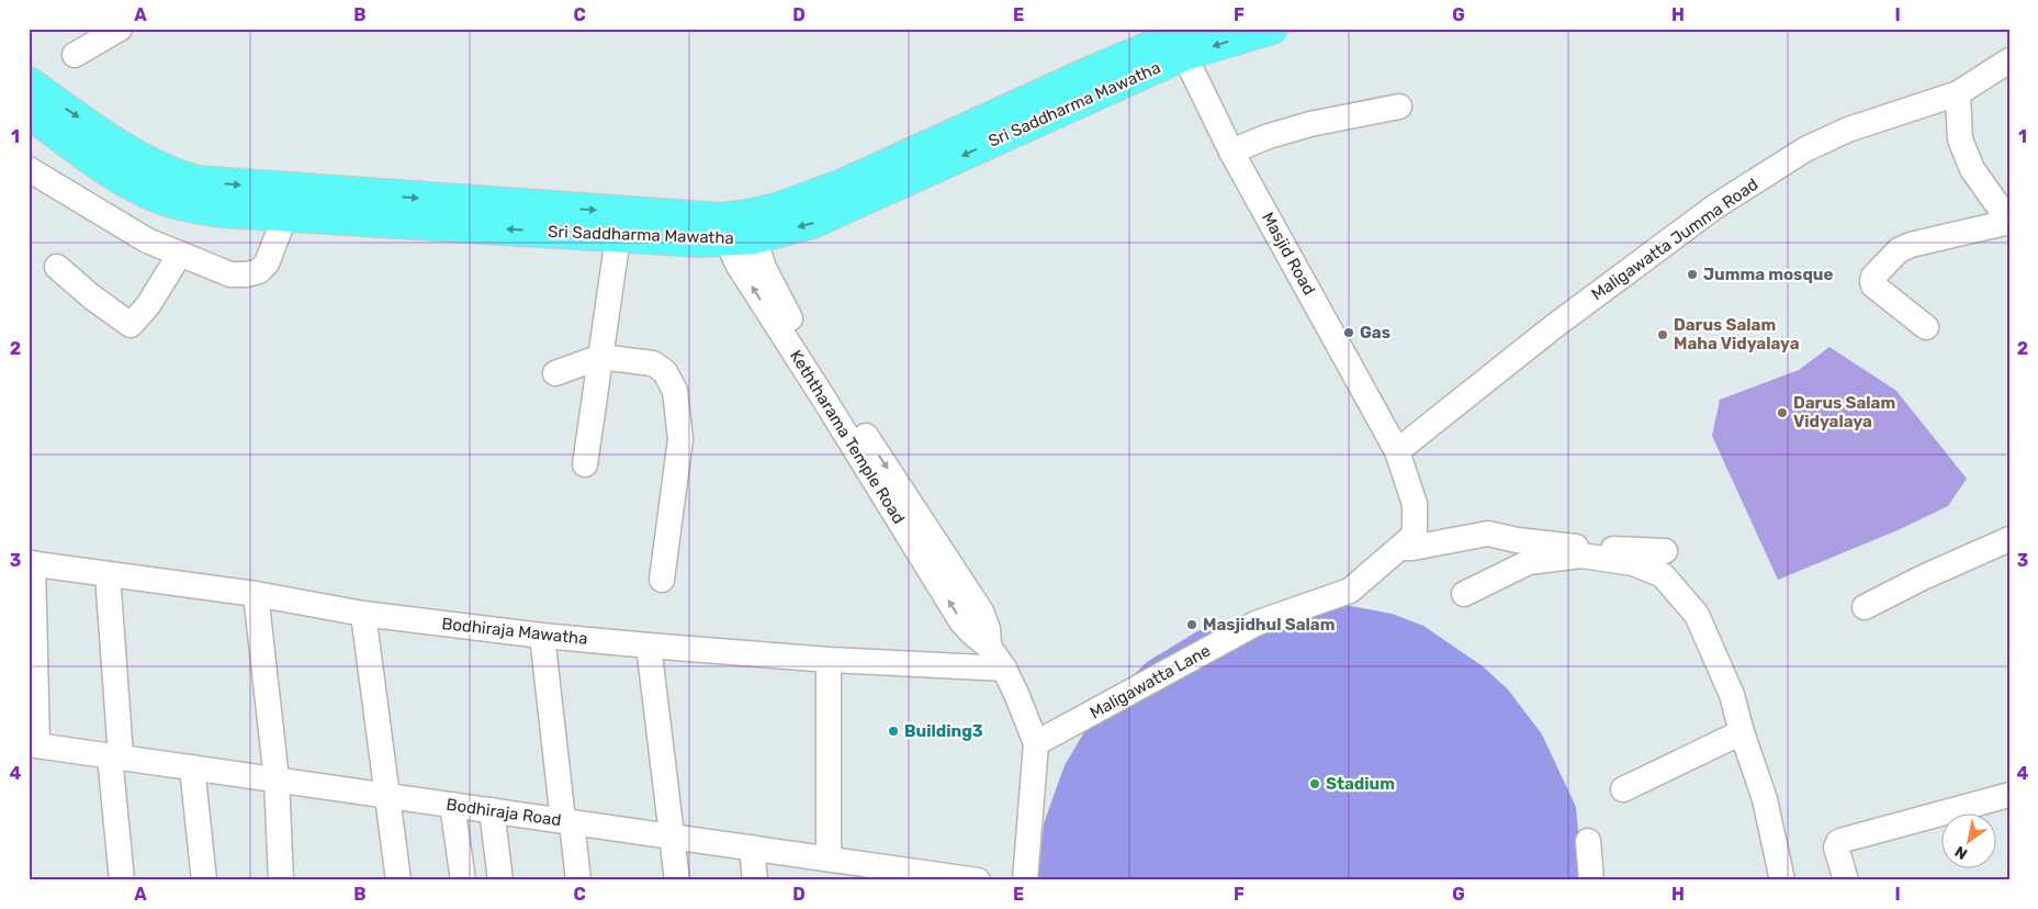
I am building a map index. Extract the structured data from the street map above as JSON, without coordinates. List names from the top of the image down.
{
  "streets": {
    "highway": ["Sri Saddharma Mawatha"],
    "street": [
      "Maligawatta Jumma Road",
      "Masjid Road",
      "Keththarama Temple Road",
      "Bodhiraja Mawatha",
      "Maligawatta Lane",
      "Bodhiraja Road"
    ]
  },
  "crossings": [
    ["Sri Saddharma Mawatha", "Masjid Road"],
    ["Sri Saddharma Mawatha", "Keththarama Temple Road"],
    ["Maligawatta Jumma Road", "Masjid Road"],
    ["Maligawatta Jumma Road", "Maligawatta Lane"],
    ["Masjid Road", "Maligawatta Lane"],
    ["Keththarama Temple Road", "Bodhiraja Mawatha"],
    ["Keththarama Temple Road", "Maligawatta Lane"]
  ],
  "places": [
    "Jumma mosque",
    "Gas",
    "Darus Salam Maha Vidyalaya",
    "Darus Salam Vidyalaya",
    "Masjidhul Salam",
    "Building3",
    "Stadium"
  ],
  "north": "bottom left",
  "grid": {
    "columns": [
      "A",
      "B",
      "C",
      "D",
      "E",
      "F",
      "G",
      "H",
      "I"
    ],
    "rows": [
      "1",
      "2",
      "3",
      "4"
    ]
  }
}
